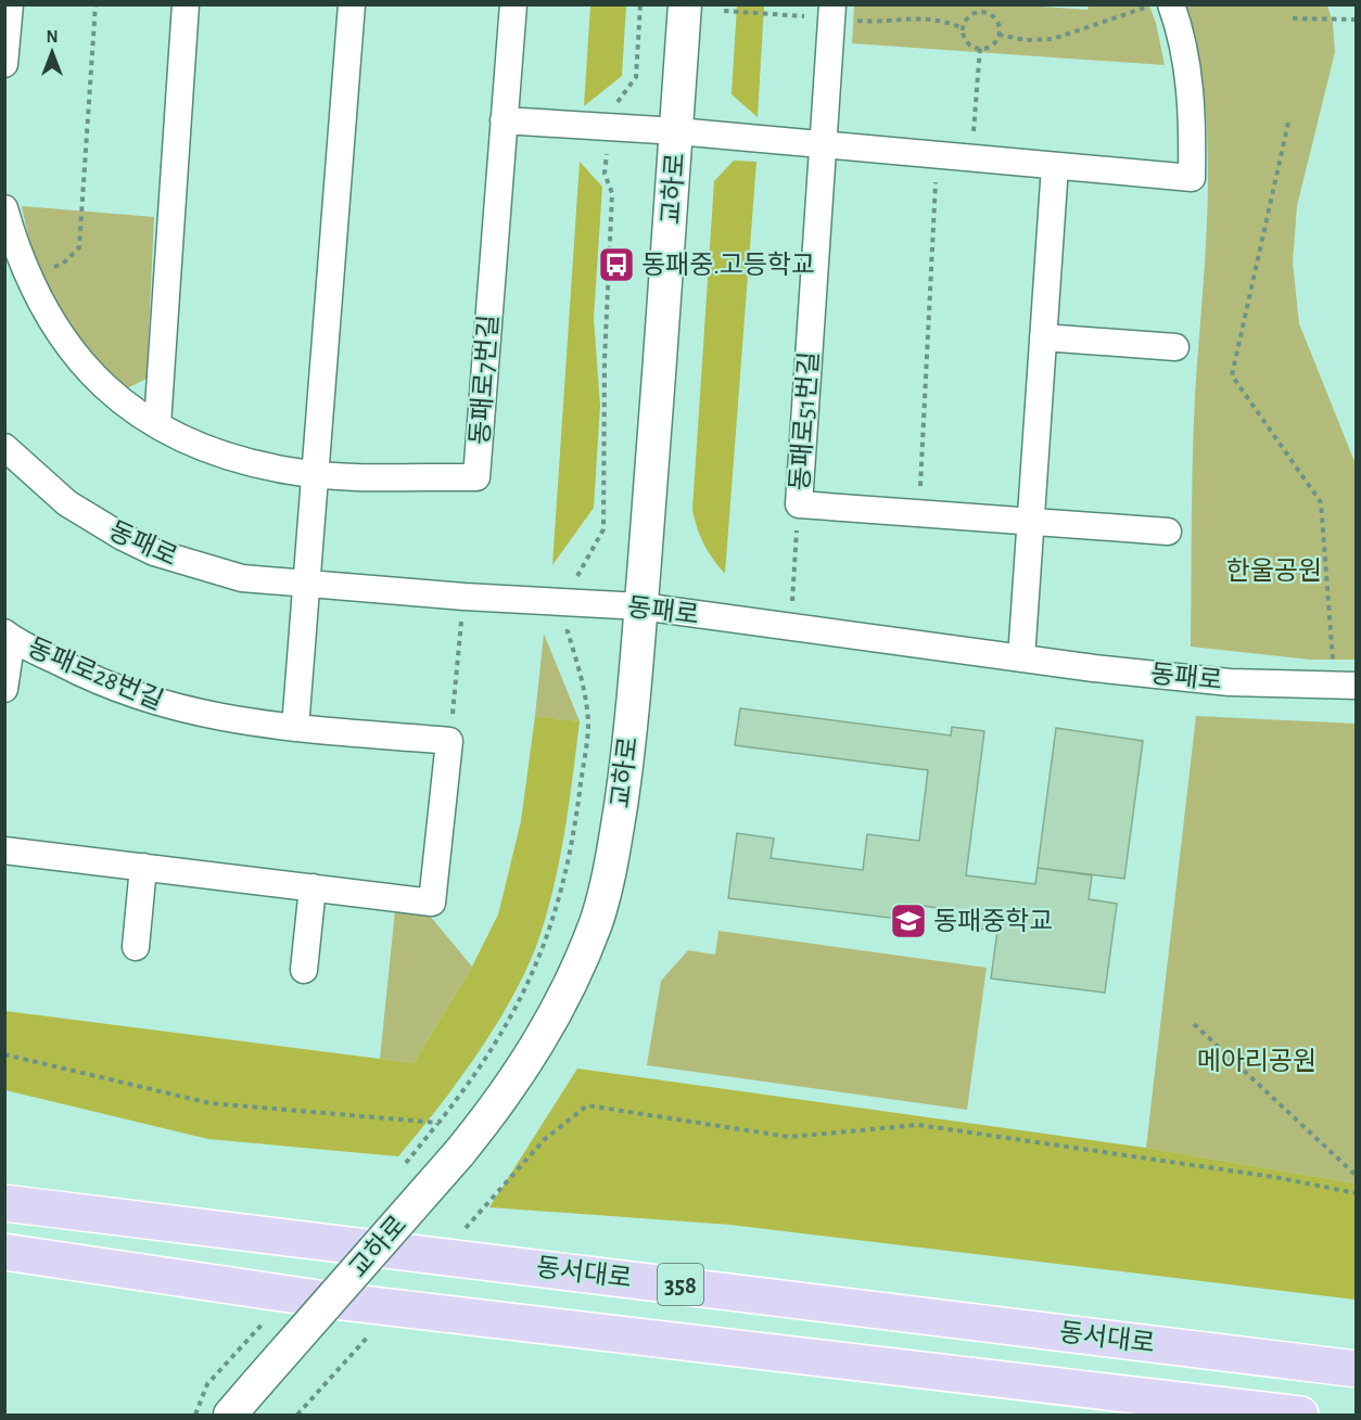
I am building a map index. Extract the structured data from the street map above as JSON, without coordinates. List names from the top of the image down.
{
  "streets": {
    "highway": ["동서대로", "358"],
    "street": [
      "교하로",
      "동패로7번길",
      "동패로51번길",
      "동패로",
      "동패로28번길"
    ]
  },
  "crossings": [
    ["교하로", "동패로"]
  ],
  "parks": ["한울공원", "메아리공원"],
  "places": {
    "bus stop": ["동패중.고등학교"],
    "school or university": ["동패중학교"]
  },
  "north": "top"
}
